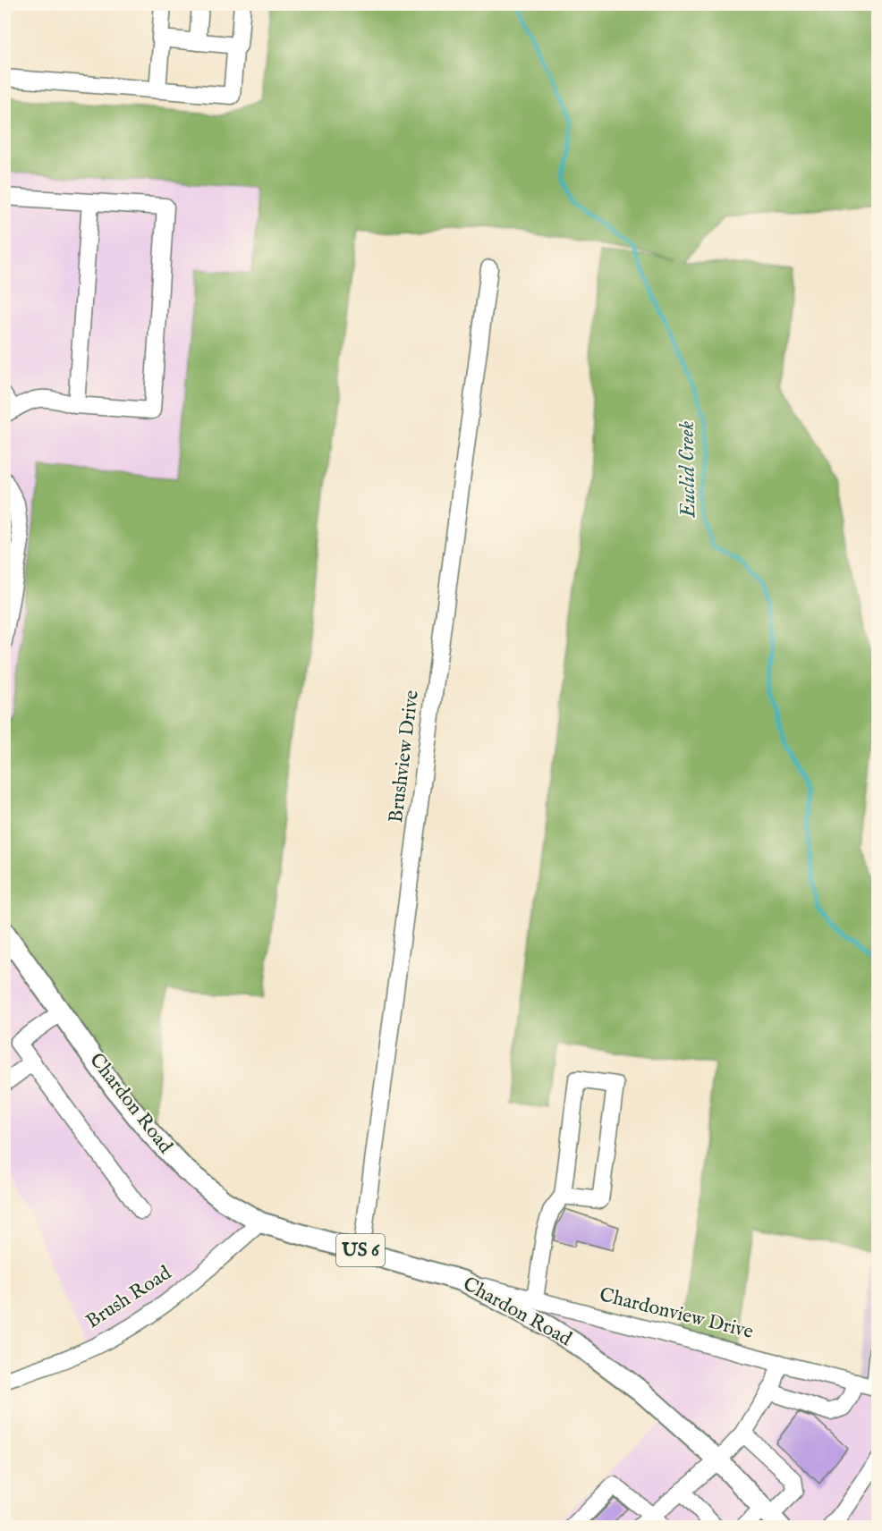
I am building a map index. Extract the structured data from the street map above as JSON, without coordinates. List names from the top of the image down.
{
  "streets": {
    "main road": ["Chardon Road", "US 6"],
    "street": ["Brushview Drive", "Brush Road", "Chardonview Drive"]
  },
  "crossings": [
    ["Brushview Drive", "Chardon Road"],
    ["Chardon Road", "Brush Road"],
    ["Chardon Road", "Chardonview Drive"]
  ],
  "water": ["Euclid Creek"]
}
